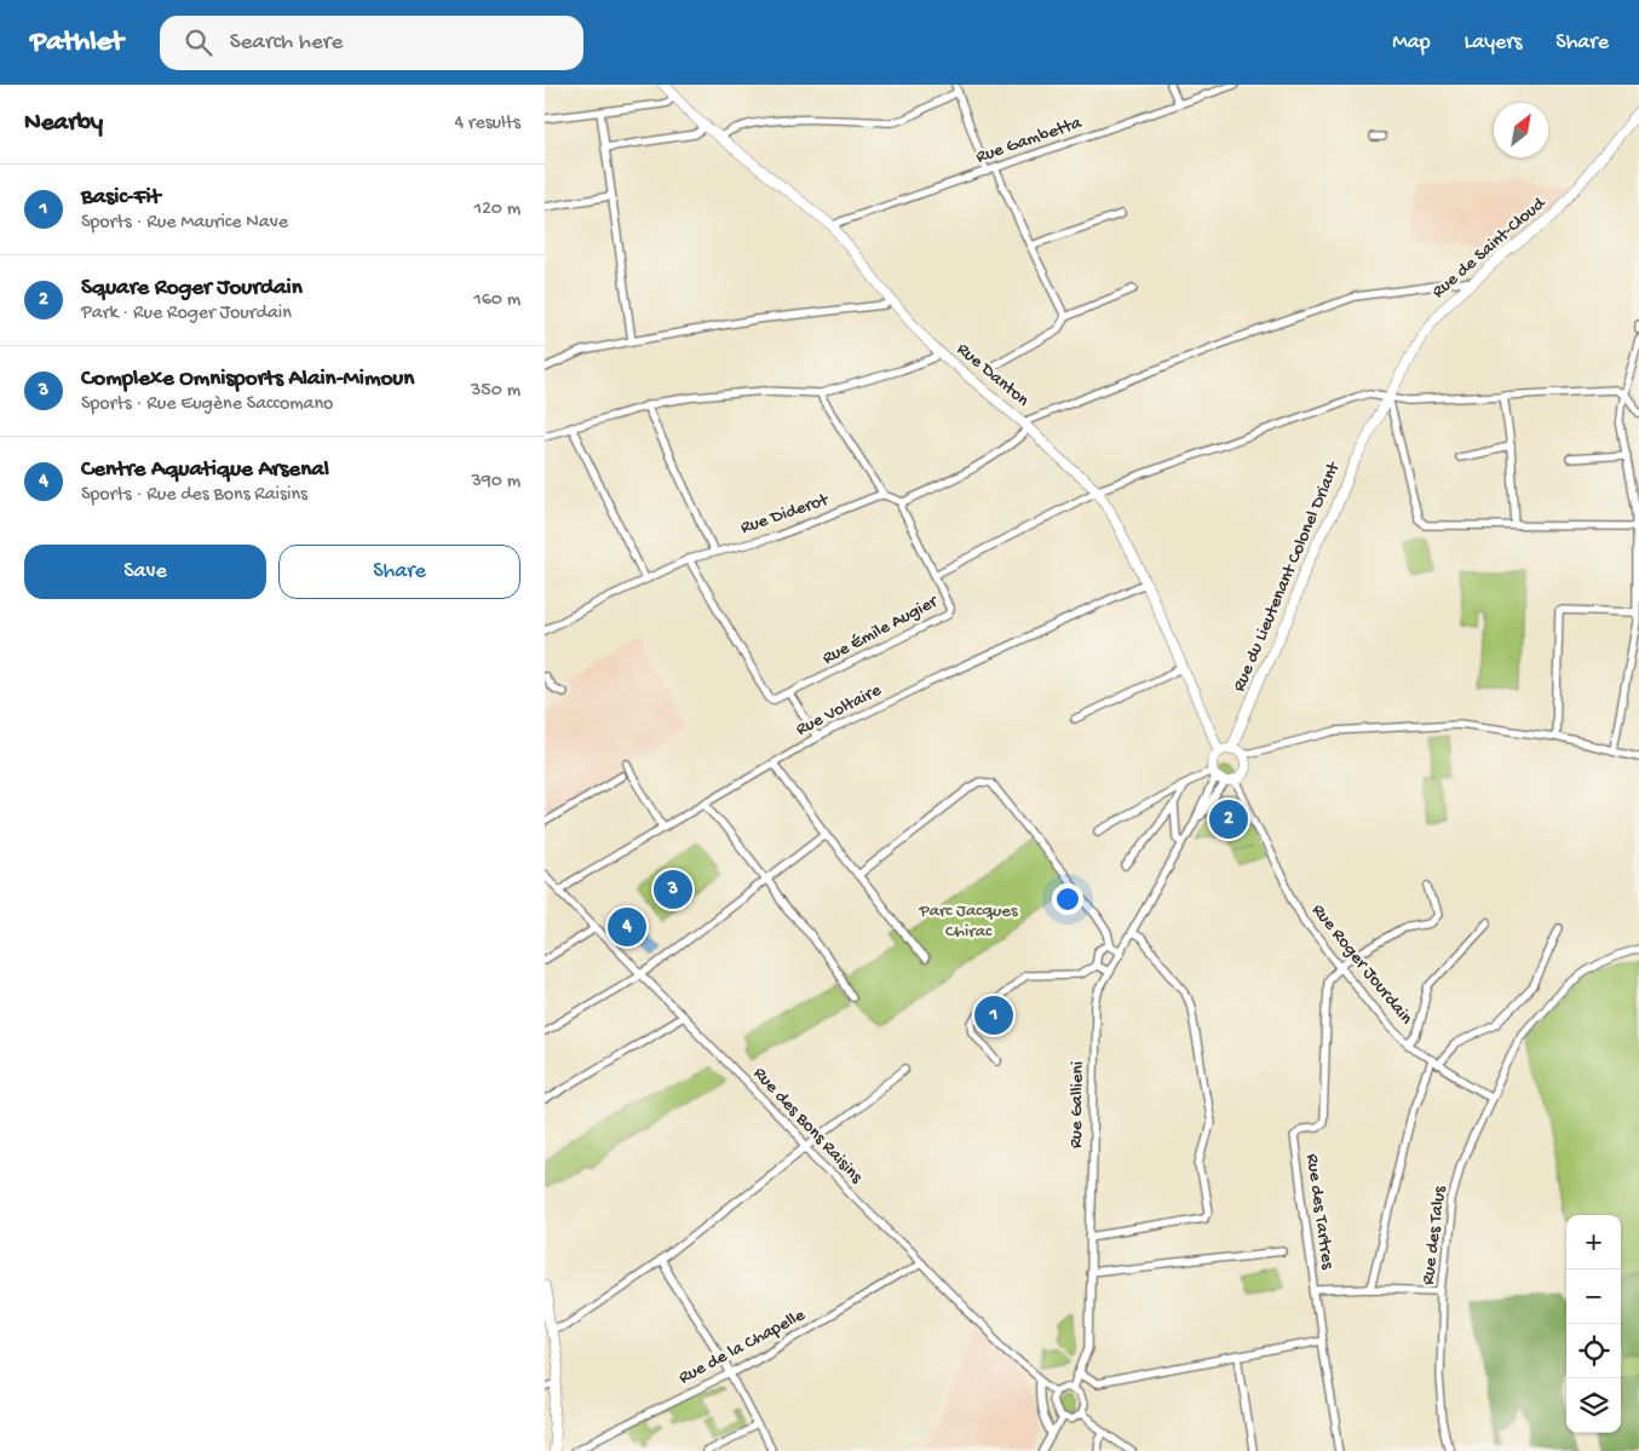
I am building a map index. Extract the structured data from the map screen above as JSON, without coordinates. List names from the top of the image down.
{
  "streets": {
    "street": [
      "Rue Gambetta",
      "Rue de Saint-Cloud",
      "Rue Danton",
      "Rue Diderot",
      "Rue du Lieutenant Colonel Driant",
      "Rue Émile Augier",
      "Rue Voltaire",
      "Rue Roger Jourdain",
      "Rue Gallieni",
      "Rue des Bons Raisins",
      "Rue des Tartres",
      "Rue des Talus",
      "Rue de la Chapelle"
    ]
  },
  "crossings": [
    ["Rue Gambetta", "Rue Danton"],
    ["Rue de Saint-Cloud", "Rue du Lieutenant Colonel Driant"],
    ["Rue de Saint-Cloud", "Rue Émile Augier"],
    ["Rue Danton", "Rue du Lieutenant Colonel Driant"],
    ["Rue Danton", "Rue Émile Augier"],
    ["Rue Danton", "Rue Voltaire"],
    ["Rue Danton", "Rue Roger Jourdain"],
    ["Rue Danton", "Rue Gallieni"],
    ["Rue Diderot", "Rue Émile Augier"],
    ["Rue du Lieutenant Colonel Driant", "Rue Roger Jourdain"],
    ["Rue du Lieutenant Colonel Driant", "Rue Gallieni"],
    ["Rue Voltaire", "Rue des Bons Raisins"],
    ["Rue Roger Jourdain", "Rue Gallieni"],
    ["Rue Roger Jourdain", "Rue des Tartres"],
    ["Rue Roger Jourdain", "Rue des Talus"],
    ["Rue Gallieni", "Rue des Bons Raisins"],
    ["Rue des Bons Raisins", "Rue de la Chapelle"]
  ],
  "parks": ["Parc Jacques Chirac"],
  "north": "top right",
  "page": {
    "header": "Pathlet",
    "search": "Search here",
    "nav": ["Map", "Layers", "Share"],
    "heading": ["Nearby", "4 results"],
    "list": [
      {
        "mark": "1",
        "name": "Basic-Fit",
        "note": "Sports · Rue Maurice Nave",
        "value": "120 m"
      },
      {
        "mark": "2",
        "name": "Square Roger Jourdain",
        "note": "Park · Rue Roger Jourdain",
        "value": "160 m"
      },
      {
        "mark": "3",
        "name": "Complexe Omnisports Alain-Mimoun",
        "note": "Sports · Rue Eugène Saccomano",
        "value": "350 m"
      },
      {
        "mark": "4",
        "name": "Centre Aquatique Arsenal",
        "note": "Sports · Rue des Bons Raisins",
        "value": "390 m"
      }
    ],
    "buttons": ["Save", "Share"],
    "pins": [
      "2",
      "3",
      "4",
      "1"
    ],
    "map_buttons": ["+", "−"]
  }
}
